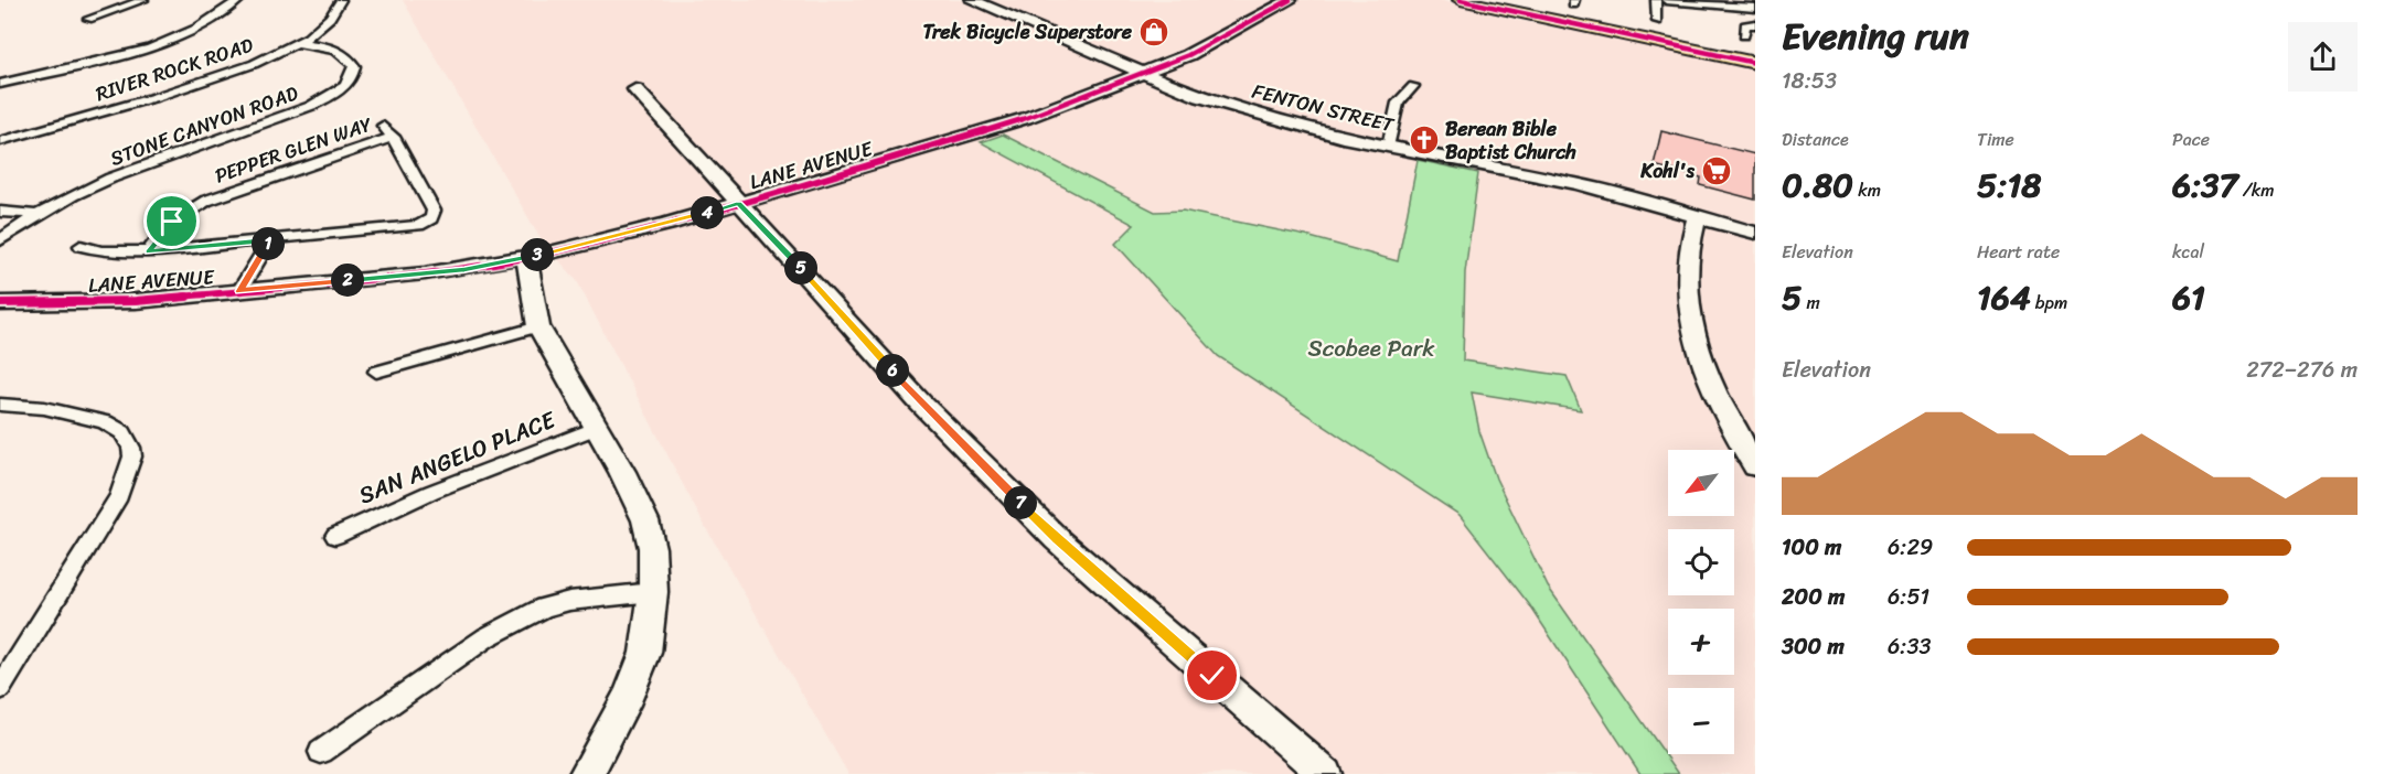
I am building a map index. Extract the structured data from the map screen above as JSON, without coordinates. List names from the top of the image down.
{
  "streets": {
    "street": [
      "RIVER ROCK ROAD",
      "FENTON STREET",
      "STONE CANYON ROAD",
      "PEPPER GLEN WAY",
      "LANE AVENUE",
      "SAN ANGELO PLACE"
    ]
  },
  "crossings": [
    ["RIVER ROCK ROAD", "STONE CANYON ROAD"],
    ["FENTON STREET", "LANE AVENUE"]
  ],
  "parks": ["Scobee Park"],
  "places": {
    "shop": ["Trek Bicycle Superstore"],
    "church": ["Berean Bible Baptist Church"],
    "supermarket": ["Kohl's"]
  },
  "north": "bottom left",
  "page": {
    "heading": ["Evening run", "18:53"],
    "stats": [
      ["Distance", "0.80 km"],
      ["Time", "5:18"],
      ["Pace", "6:37 /km"],
      ["Elevation", "5 m"],
      ["Heart rate", "164 bpm"],
      ["kcal", "61"]
    ],
    "pins": [
      "4",
      "1",
      "3",
      "5",
      "2",
      "6",
      "7"
    ],
    "chart": ["Elevation", "272–276 m"],
    "map_buttons": ["+", "−"],
    "list": [
      {
        "name": "100 m",
        "note": "6:29"
      },
      {
        "name": "200 m",
        "note": "6:51"
      },
      {
        "name": "300 m",
        "note": "6:33"
      }
    ]
  }
}
